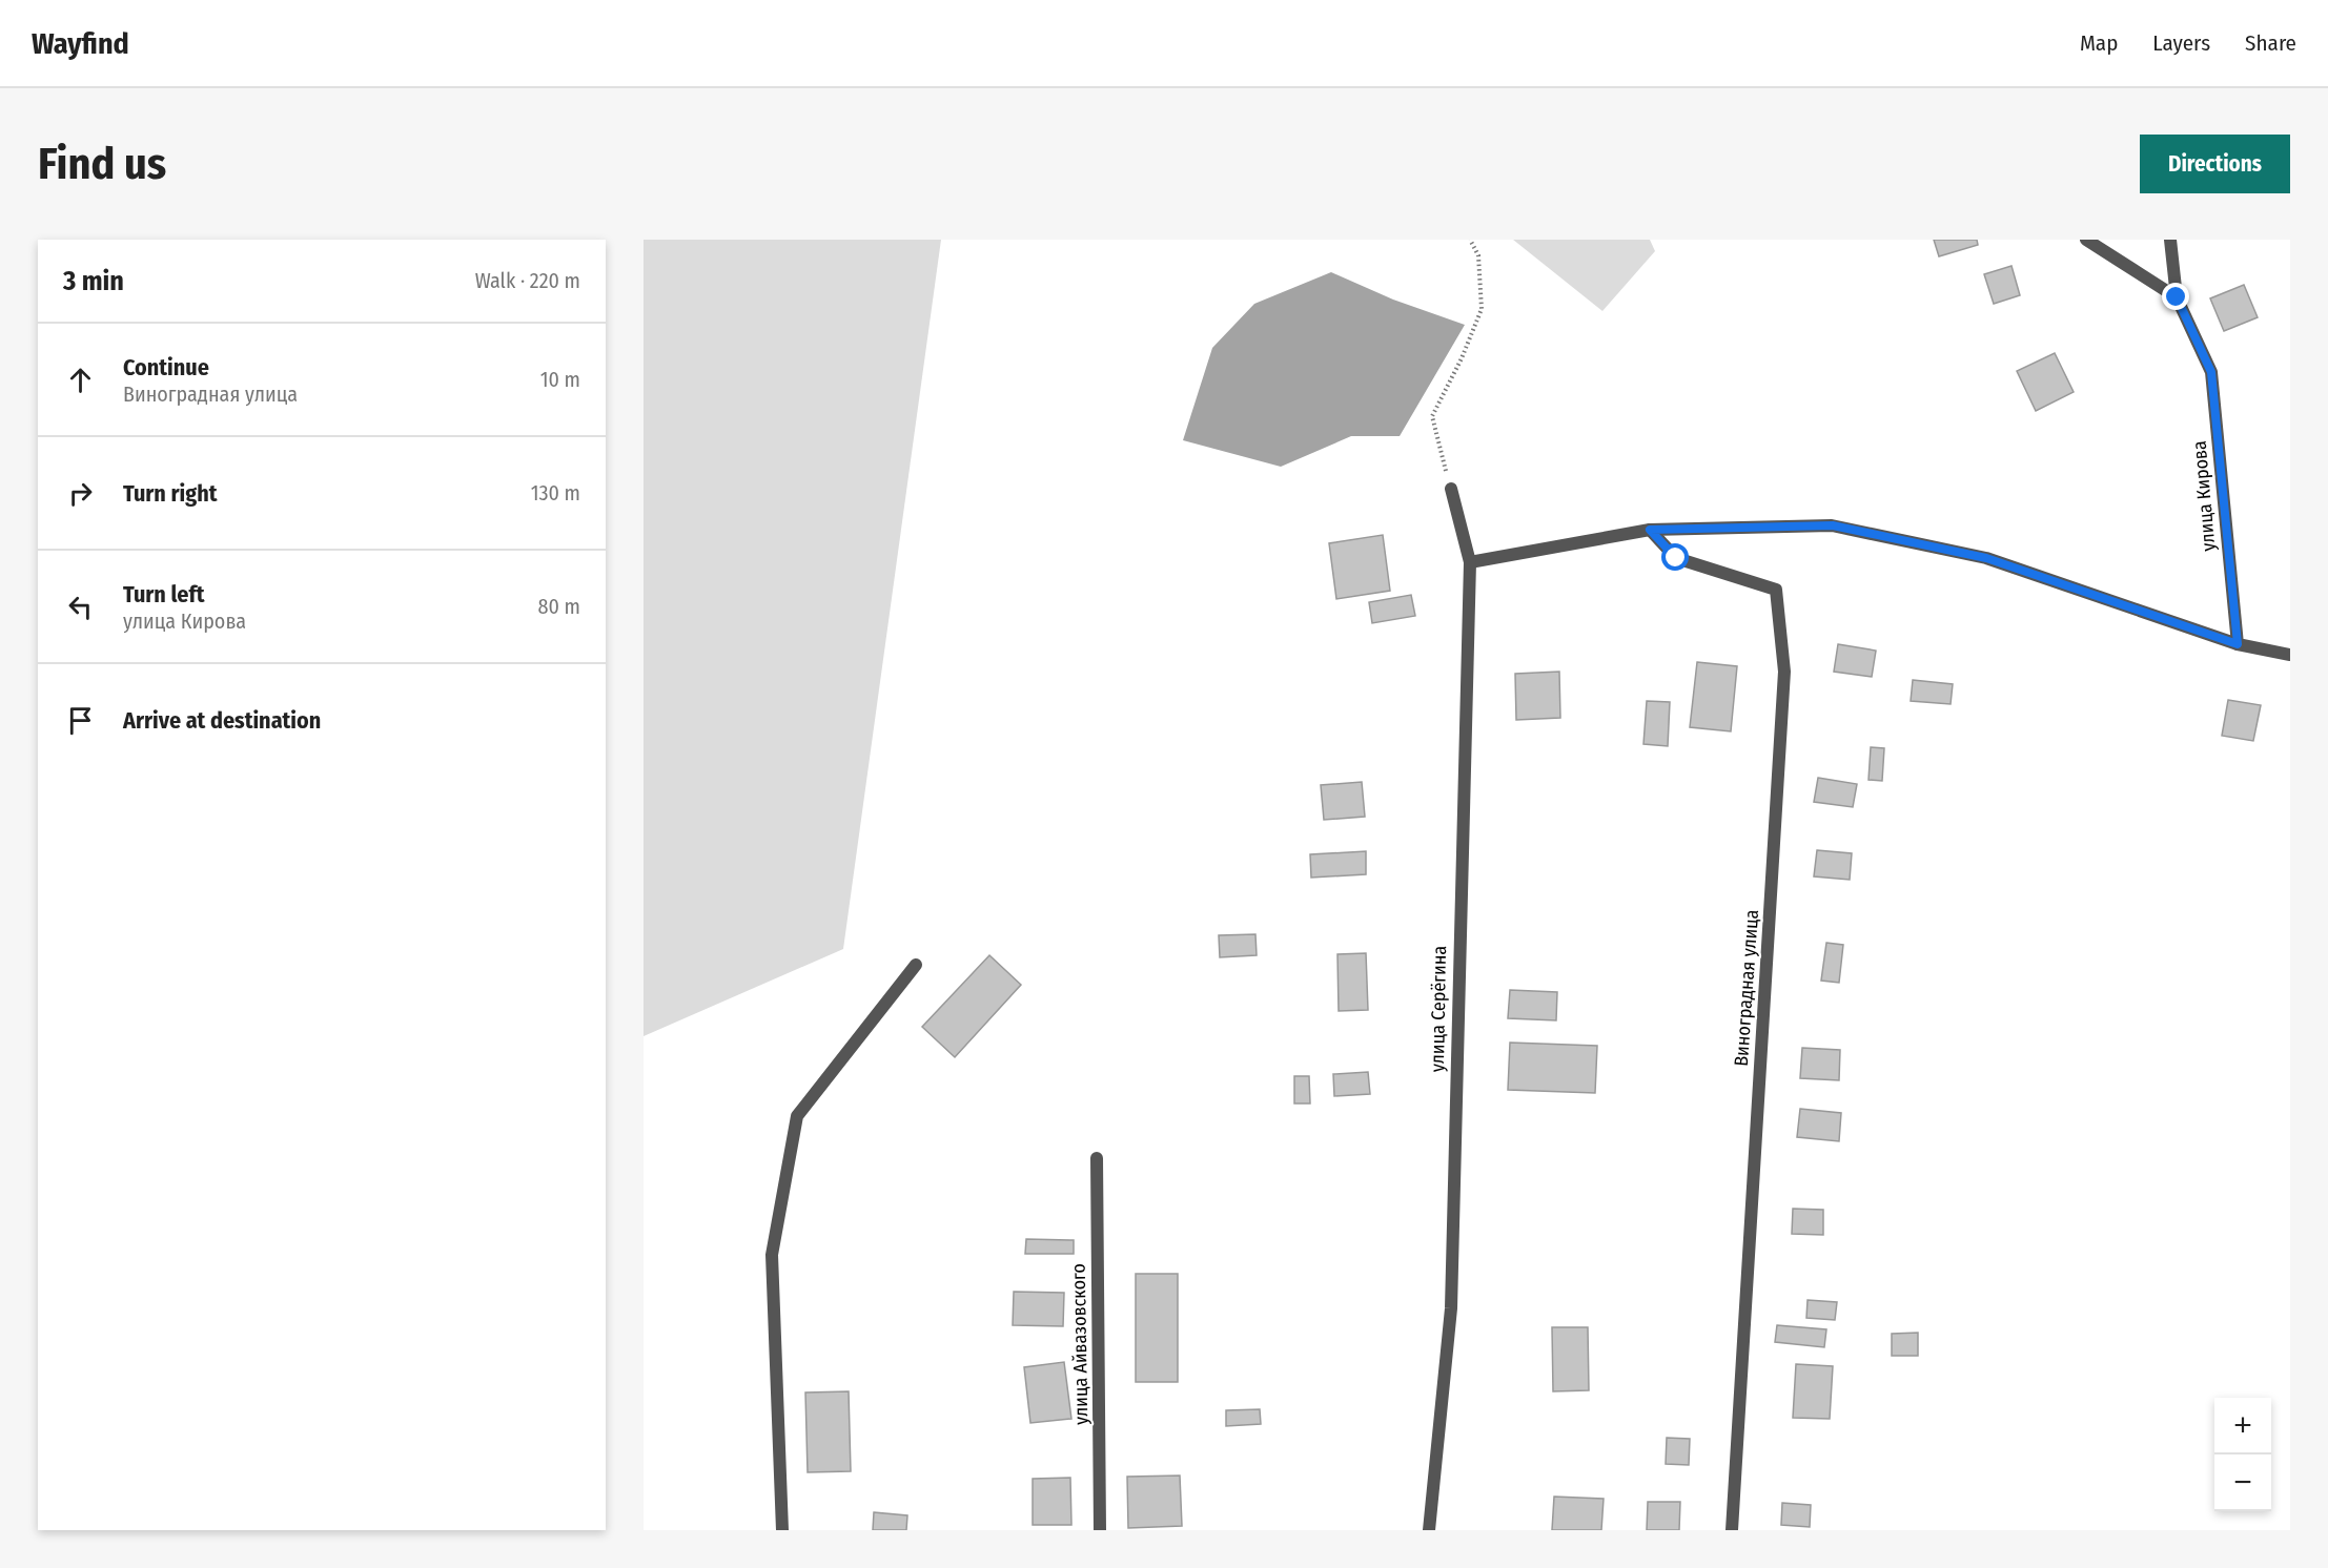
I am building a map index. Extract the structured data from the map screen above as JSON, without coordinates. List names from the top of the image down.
{
  "streets": {
    "street": [
      "улица Кирова",
      "Виноградная улица",
      "улица Серёгина",
      "улица Айвазовского"
    ]
  },
  "page": {
    "header": "Wayfind",
    "nav": ["Map", "Layers", "Share"],
    "buttons": "Directions",
    "title": "Find us",
    "heading": ["3 min", "Walk · 220 m"],
    "list": [
      ["Continue", "Виноградная улица", "10 m"],
      ["Turn right", "130 m"],
      ["Turn left", "улица Кирова", "80 m"],
      "Arrive at destination"
    ],
    "map_buttons": ["+", "−"]
  }
}
